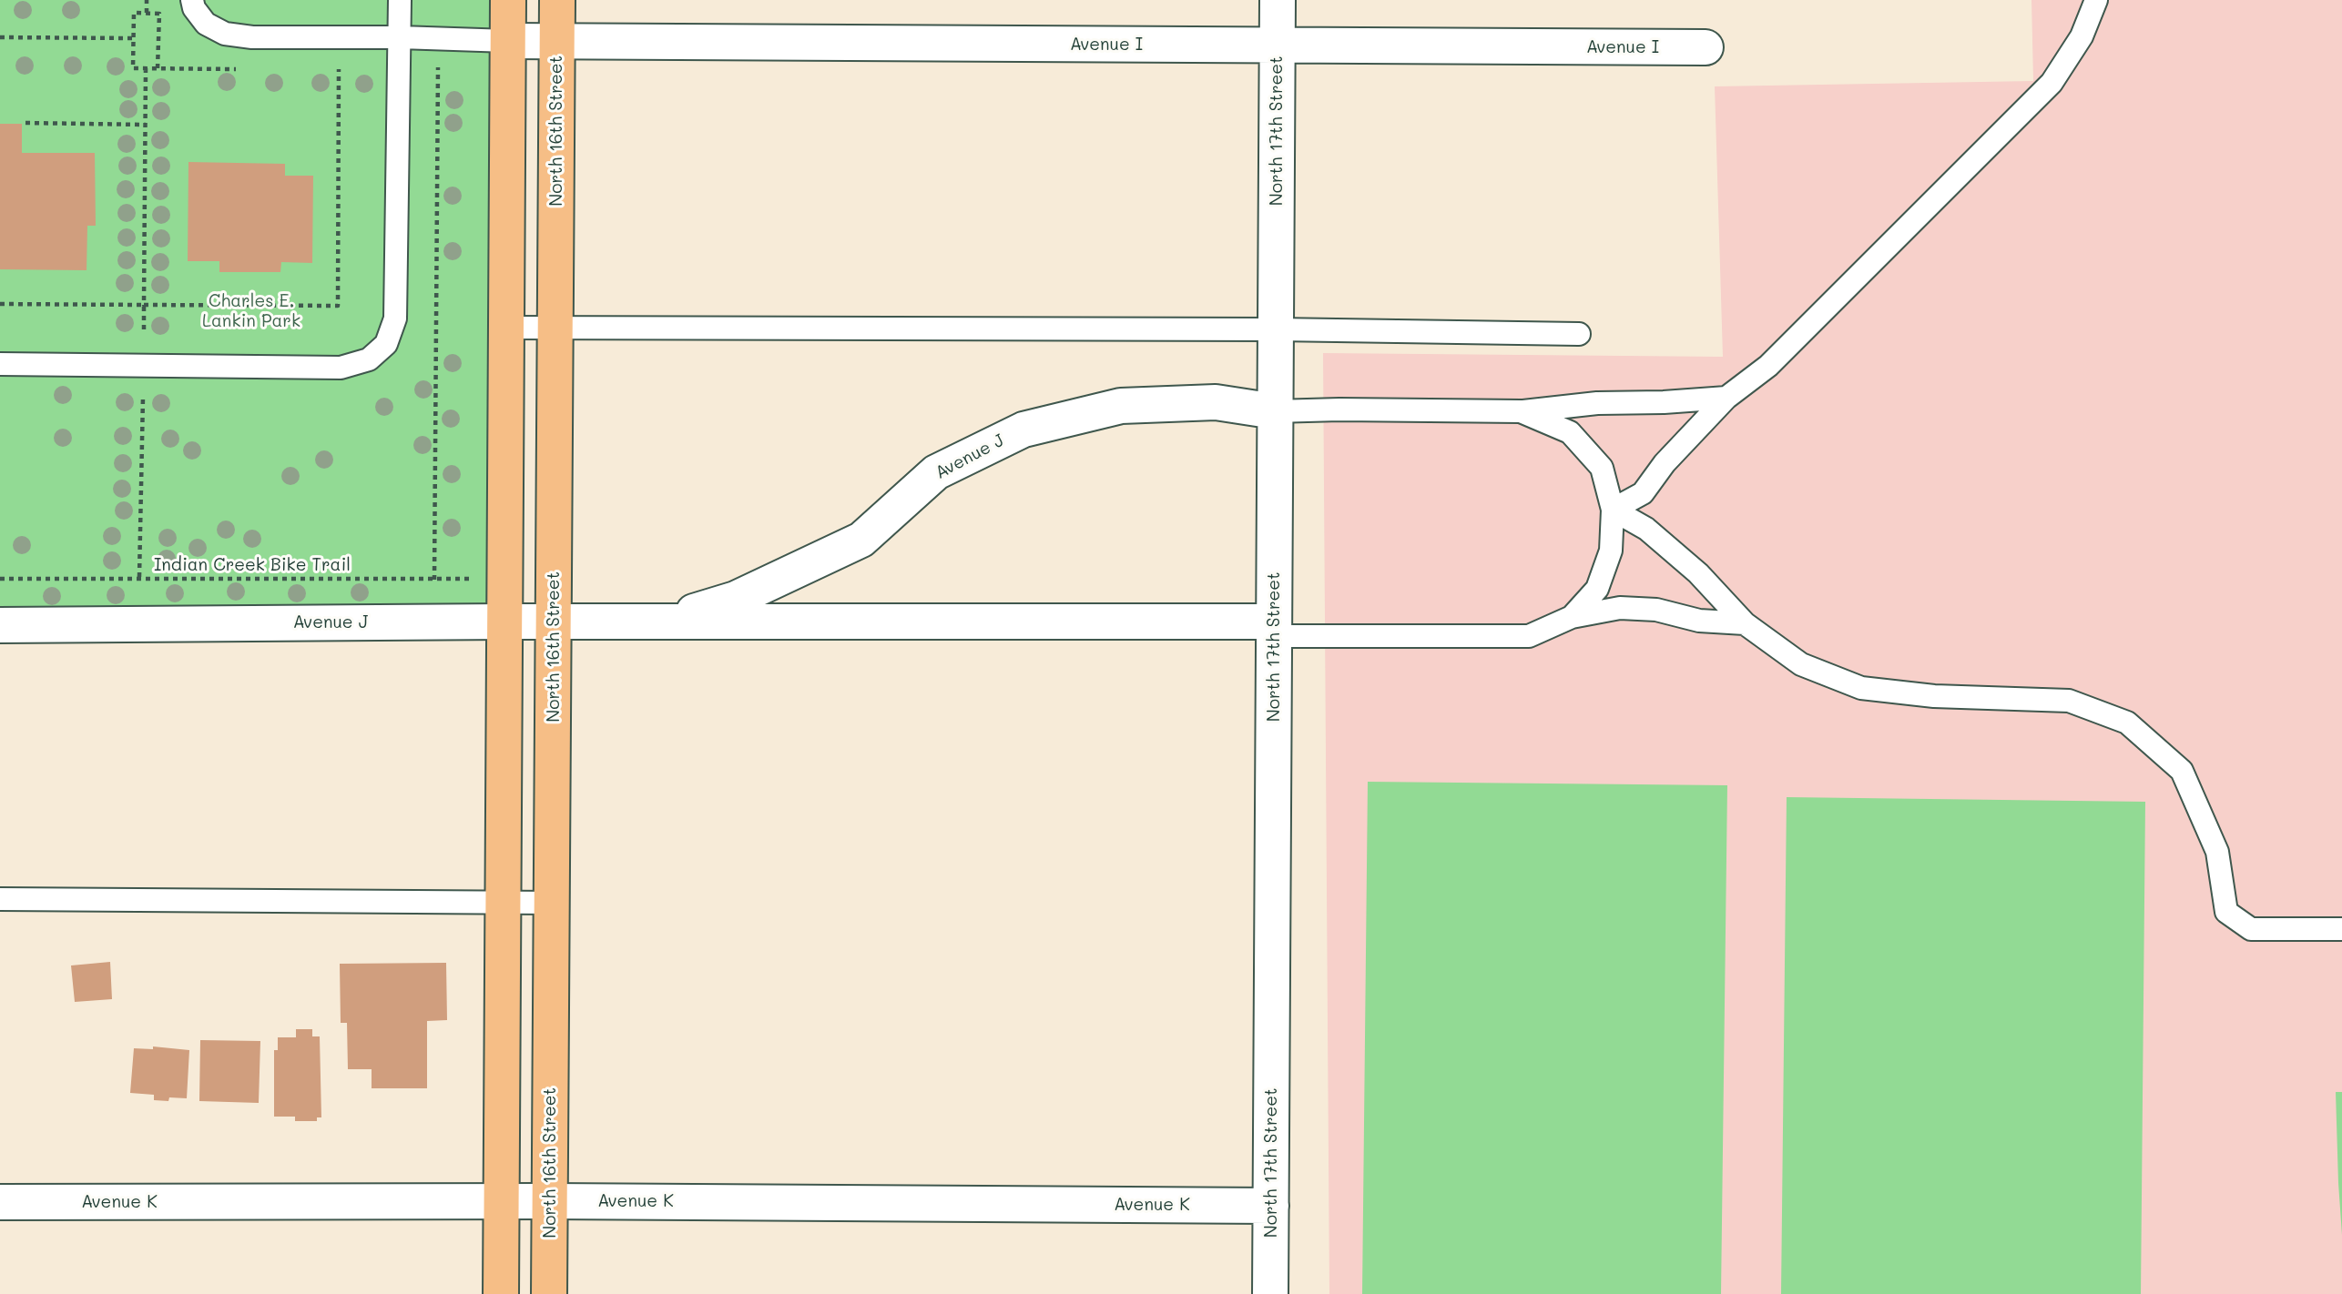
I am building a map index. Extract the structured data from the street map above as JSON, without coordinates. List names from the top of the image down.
{
  "streets": {
    "main road": ["North 16th Street"],
    "street": [
      "Avenue I",
      "North 17th Street",
      "Avenue J",
      "Avenue K"
    ],
    "path": ["Indian Creek Bike Trail"]
  },
  "crossings": [
    ["Avenue I", "North 16th Street"],
    ["Avenue I", "North 17th Street"],
    ["North 16th Street", "Avenue J"],
    ["North 16th Street", "Avenue K"],
    ["North 17th Street", "Avenue J"],
    ["North 17th Street", "Avenue K"]
  ],
  "parks": ["Charles E. Lankin Park"]
}
